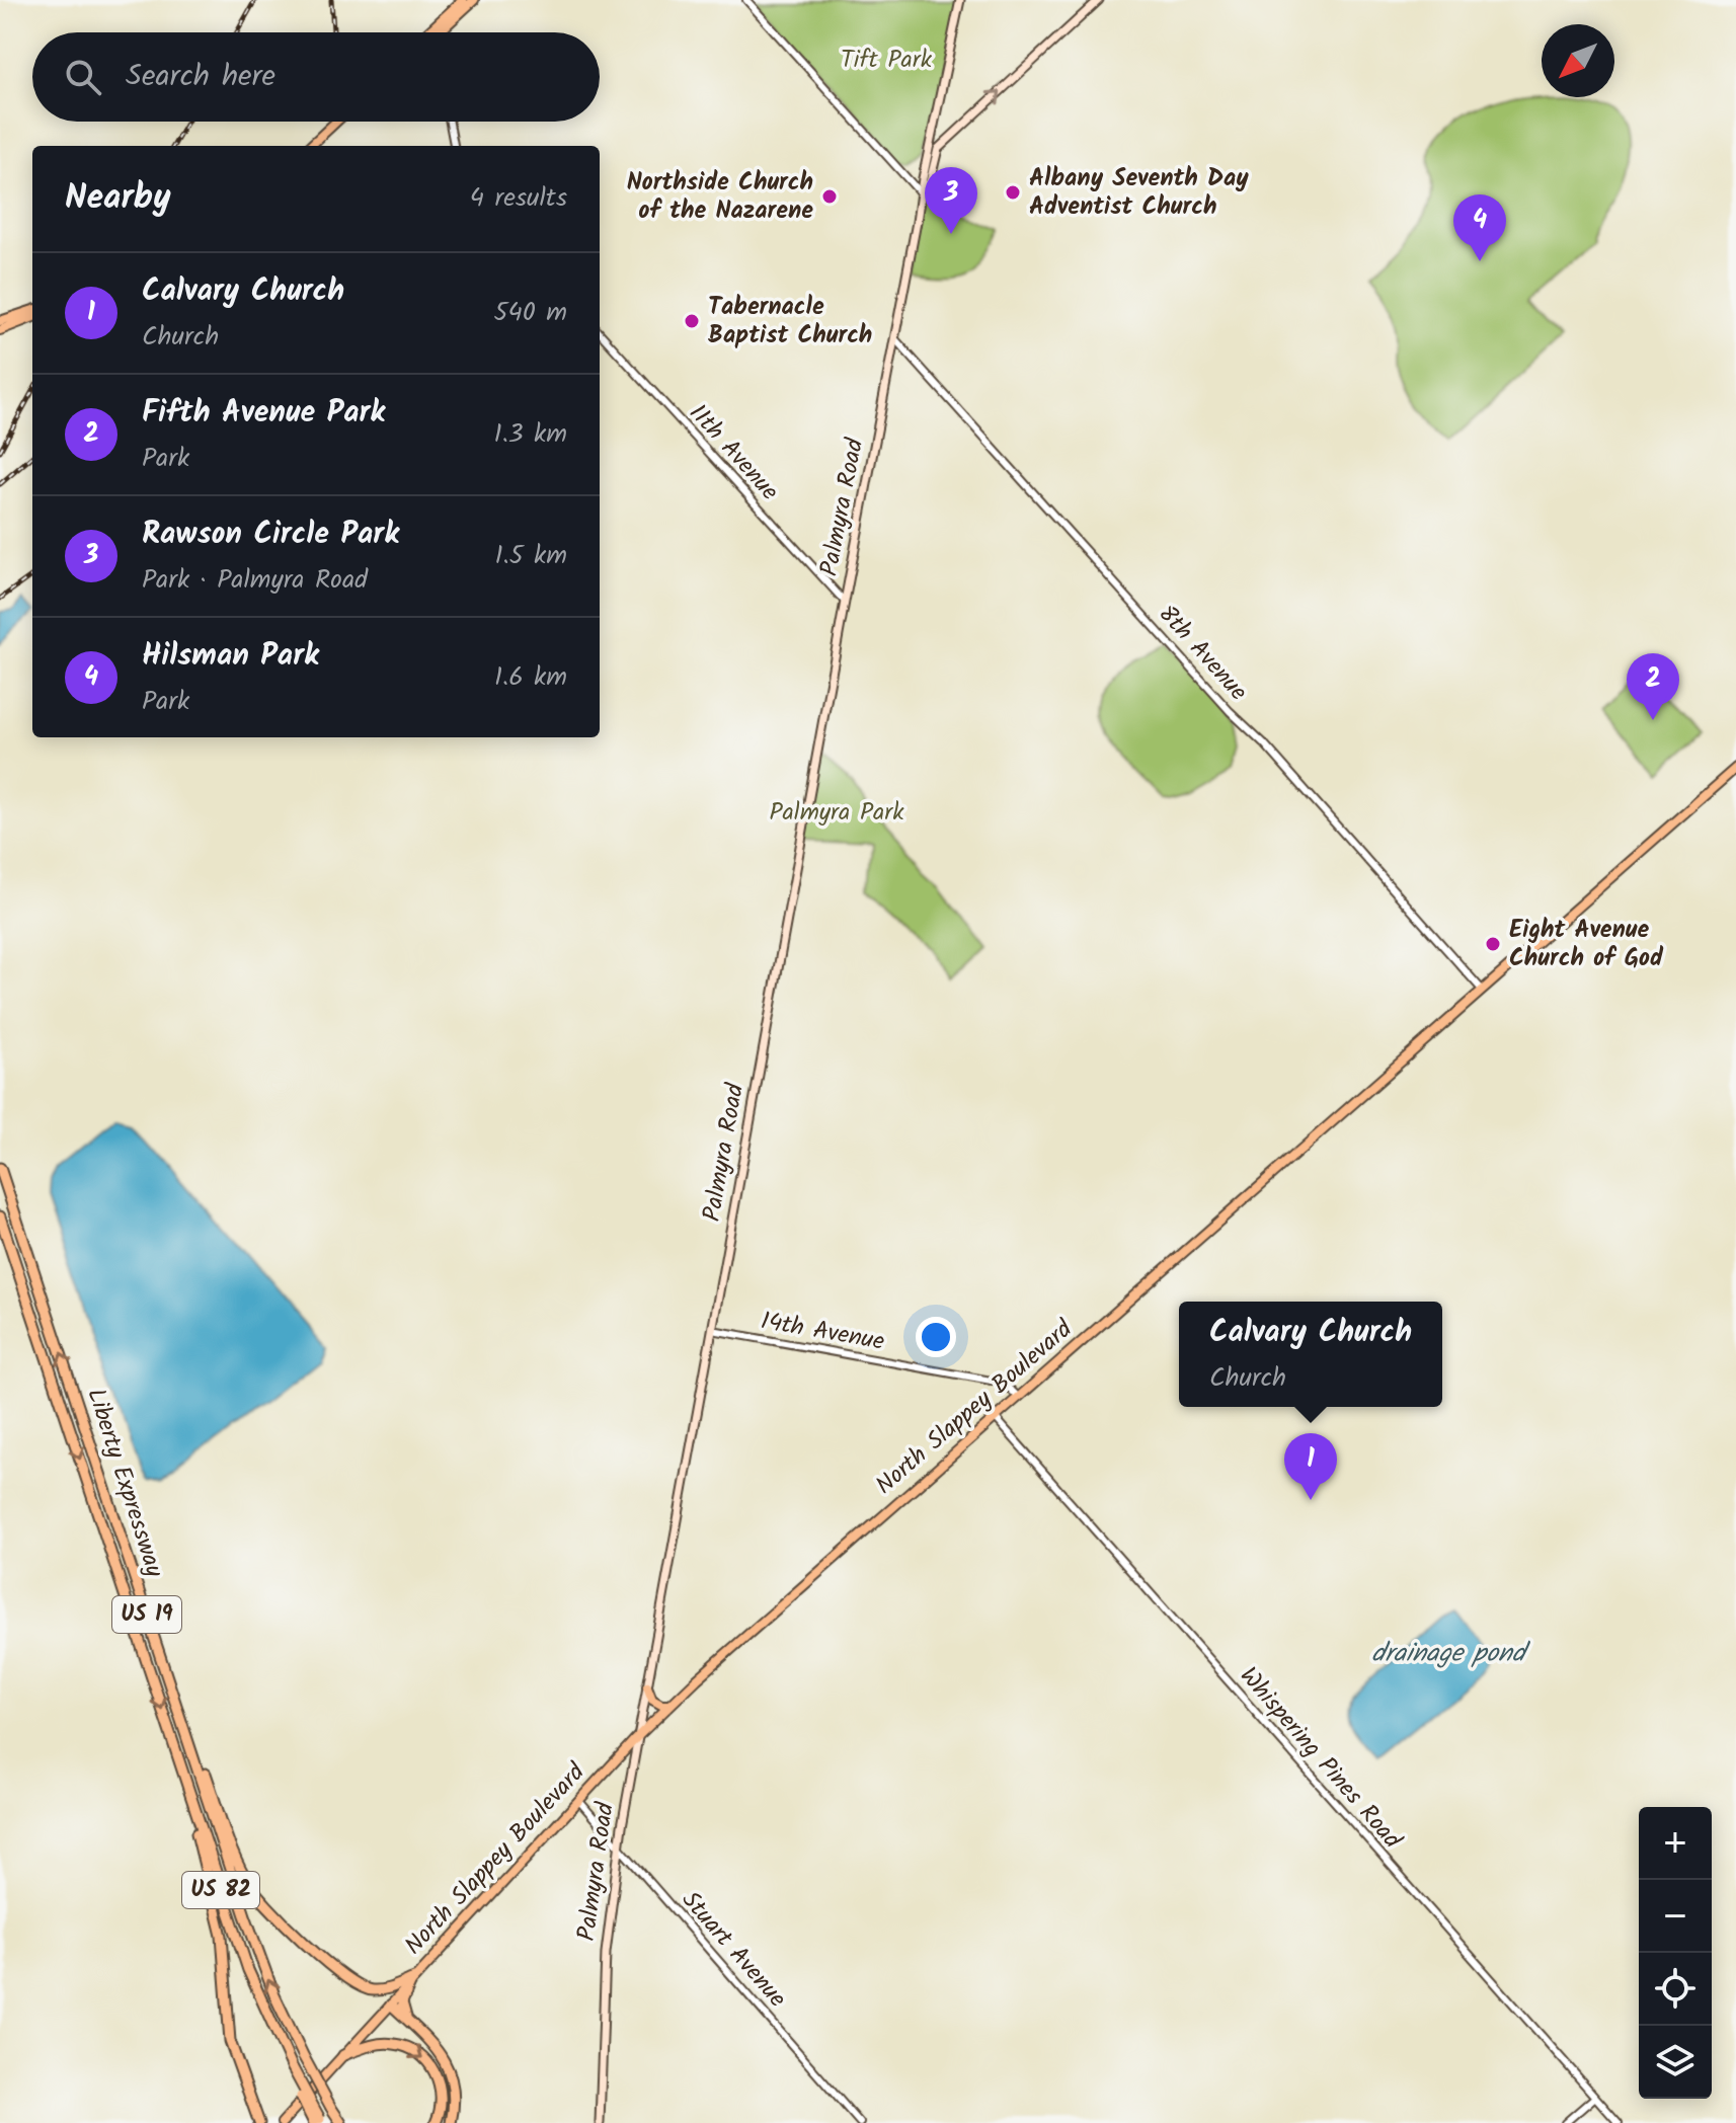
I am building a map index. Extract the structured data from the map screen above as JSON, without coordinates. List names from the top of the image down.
{
  "streets": {
    "highway": ["Liberty Expressway", "US 19", "US 82"],
    "main road": ["Palmyra Road", "North Slappey Boulevard"],
    "street": [
      "11th Avenue",
      "8th Avenue",
      "14th Avenue",
      "Whispering Pines Road",
      "Stuart Avenue"
    ]
  },
  "crossings": [
    ["11th Avenue", "Palmyra Road"],
    ["Palmyra Road", "8th Avenue"],
    ["Palmyra Road", "14th Avenue"],
    ["Palmyra Road", "North Slappey Boulevard"],
    ["Palmyra Road", "Stuart Avenue"],
    ["8th Avenue", "North Slappey Boulevard"],
    ["14th Avenue", "North Slappey Boulevard"],
    ["North Slappey Boulevard", "Whispering Pines Road"],
    ["North Slappey Boulevard", "Stuart Avenue"],
    ["Liberty Expressway", "US 19"]
  ],
  "water": ["drainage pond"],
  "parks": ["Tift Park", "Palmyra Park"],
  "places": [
    "Albany Seventh Day Adventist Church",
    "Northside Church of the Nazarene",
    "Tabernacle Baptist Church",
    "Eight Avenue Church of God"
  ],
  "north": "bottom left",
  "page": {
    "search": "Search here",
    "heading": ["Nearby", "4 results"],
    "pins": [
      "3",
      "4",
      "2",
      "1"
    ],
    "list": [
      {
        "mark": "1",
        "name": "Calvary Church",
        "note": "Church",
        "value": "540 m"
      },
      {
        "mark": "2",
        "name": "Fifth Avenue Park",
        "note": "Park",
        "value": "1.3 km"
      },
      {
        "mark": "3",
        "name": "Rawson Circle Park",
        "note": "Park · Palmyra Road",
        "value": "1.5 km"
      },
      {
        "mark": "4",
        "name": "Hilsman Park",
        "note": "Park",
        "value": "1.6 km"
      }
    ],
    "popup": ["Calvary Church", "Church"],
    "map_buttons": ["+", "−"]
  }
}
